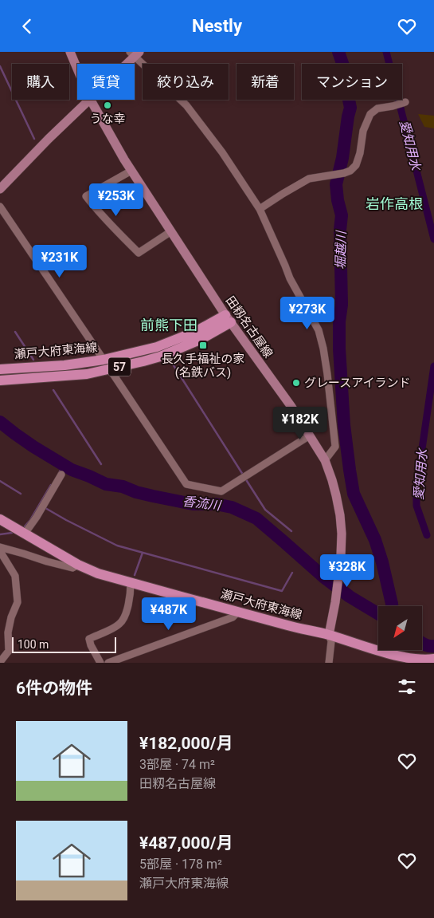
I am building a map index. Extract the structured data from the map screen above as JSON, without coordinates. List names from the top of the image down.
{
  "streets": {
    "main road": ["田籾名古屋線", "瀬戸大府東海線", "57"]
  },
  "crossings": [
    ["田籾名古屋線", "瀬戸大府東海線"]
  ],
  "districts": ["岩作高根", "前熊下田"],
  "water": ["愛知用水", "堀越川", "香流川"],
  "places": {
    "other": ["うな幸", "グレースアイランド"],
    "transit": ["長久手福祉の家 (名鉄バス)"]
  },
  "scale_bar": "100 m",
  "north": "bottom left",
  "page": {
    "header": "Nestly",
    "chip": [
      "購入",
      "賃貸",
      "絞り込み",
      "新着",
      "マンション"
    ],
    "price": [
      "¥253K",
      "¥231K",
      "¥273K",
      "¥182K",
      "¥328K",
      "¥487K"
    ],
    "scale": "100 m",
    "heading": "6件の物件",
    "list": [
      {
        "name": "¥182,000/月",
        "note": "3部屋 · 74 m² · 田籾名古屋線"
      },
      {
        "name": "¥487,000/月",
        "note": "5部屋 · 178 m² · 瀬戸大府東海線"
      }
    ]
  }
}
